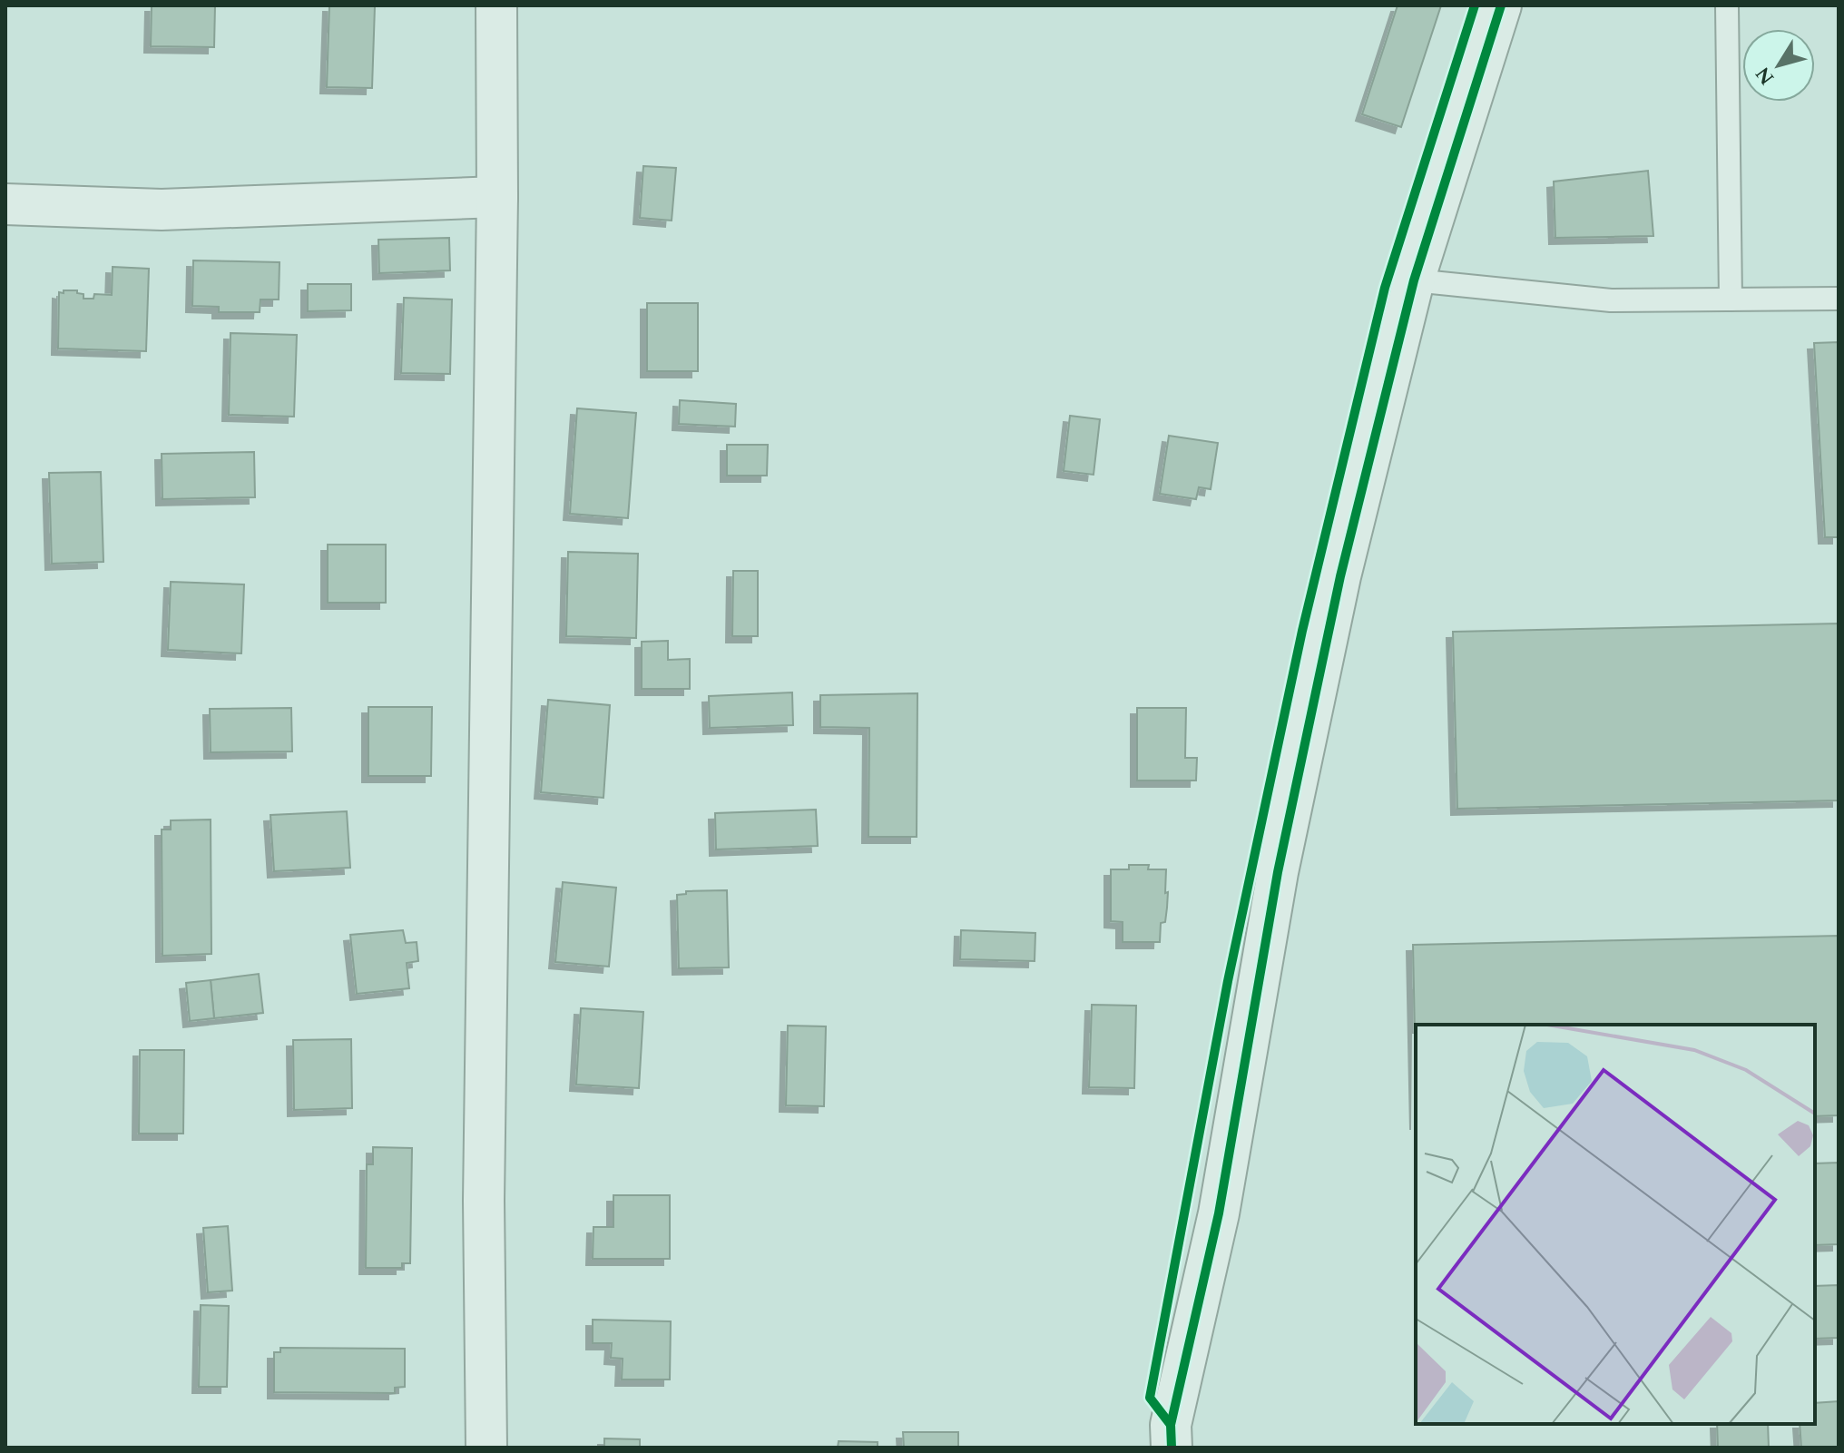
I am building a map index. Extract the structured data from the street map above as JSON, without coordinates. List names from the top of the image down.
{
  "north": "bottom left"
}
